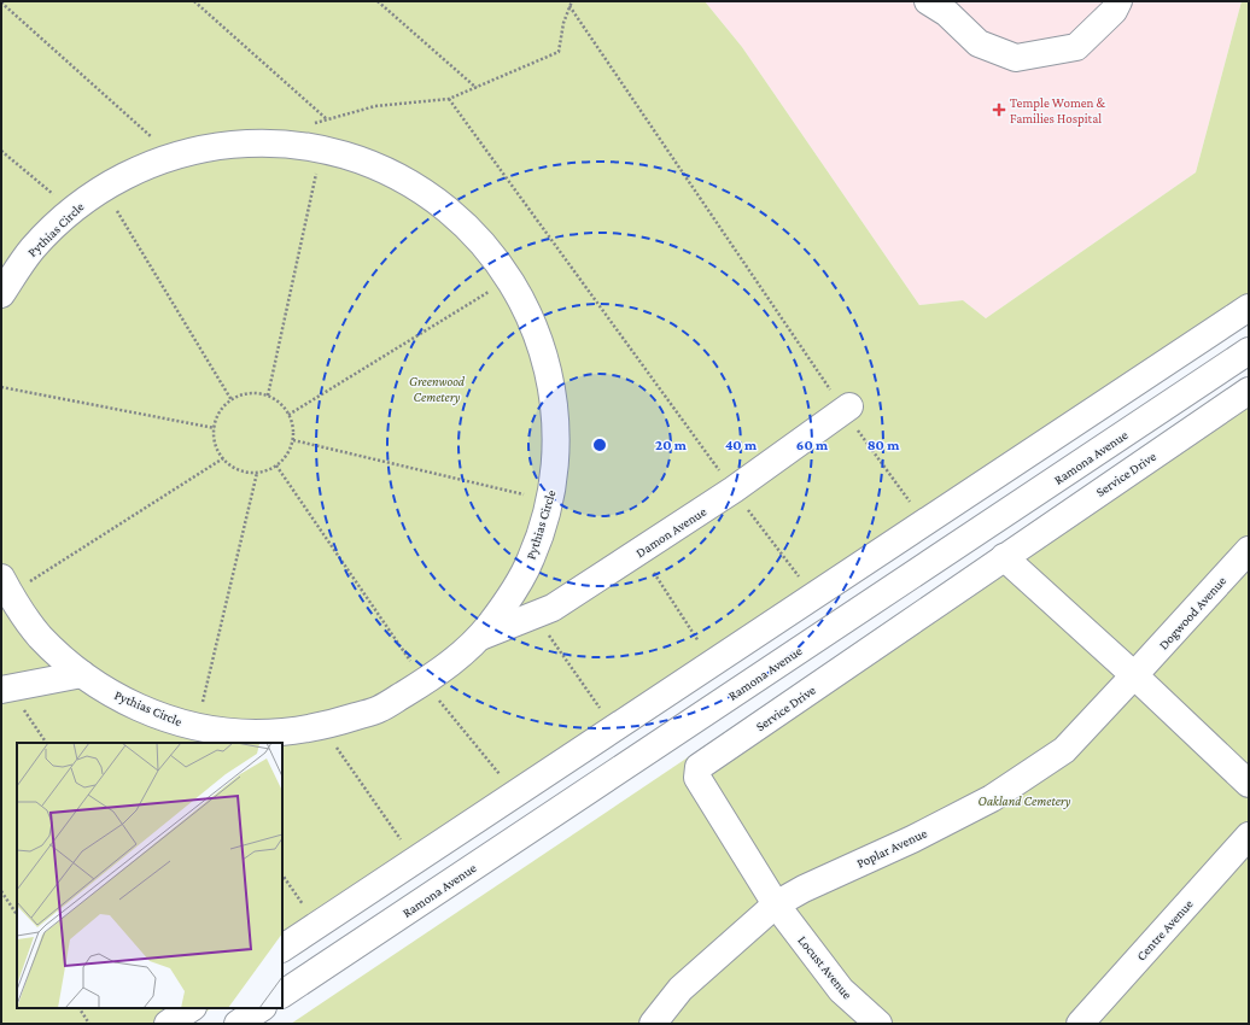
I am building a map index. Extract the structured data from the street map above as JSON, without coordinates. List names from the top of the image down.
{
  "streets": {
    "street": [
      "Pythias Circle",
      "Ramona Avenue",
      "Service Drive",
      "Damon Avenue",
      "Dogwood Avenue",
      "Poplar Avenue",
      "Centre Avenue",
      "Locust Avenue"
    ]
  },
  "crossings": [
    ["Pythias Circle", "Damon Avenue"],
    ["Service Drive", "Poplar Avenue"],
    ["Service Drive", "Locust Avenue"],
    ["Dogwood Avenue", "Poplar Avenue"],
    ["Poplar Avenue", "Locust Avenue"]
  ],
  "parks": ["Greenwood Cemetery", "Oakland Cemetery"],
  "places": {
    "health": ["Temple Women & Families Hospital"]
  },
  "rings": [
    "20 m",
    "40 m",
    "60 m",
    "80 m"
  ]
}
